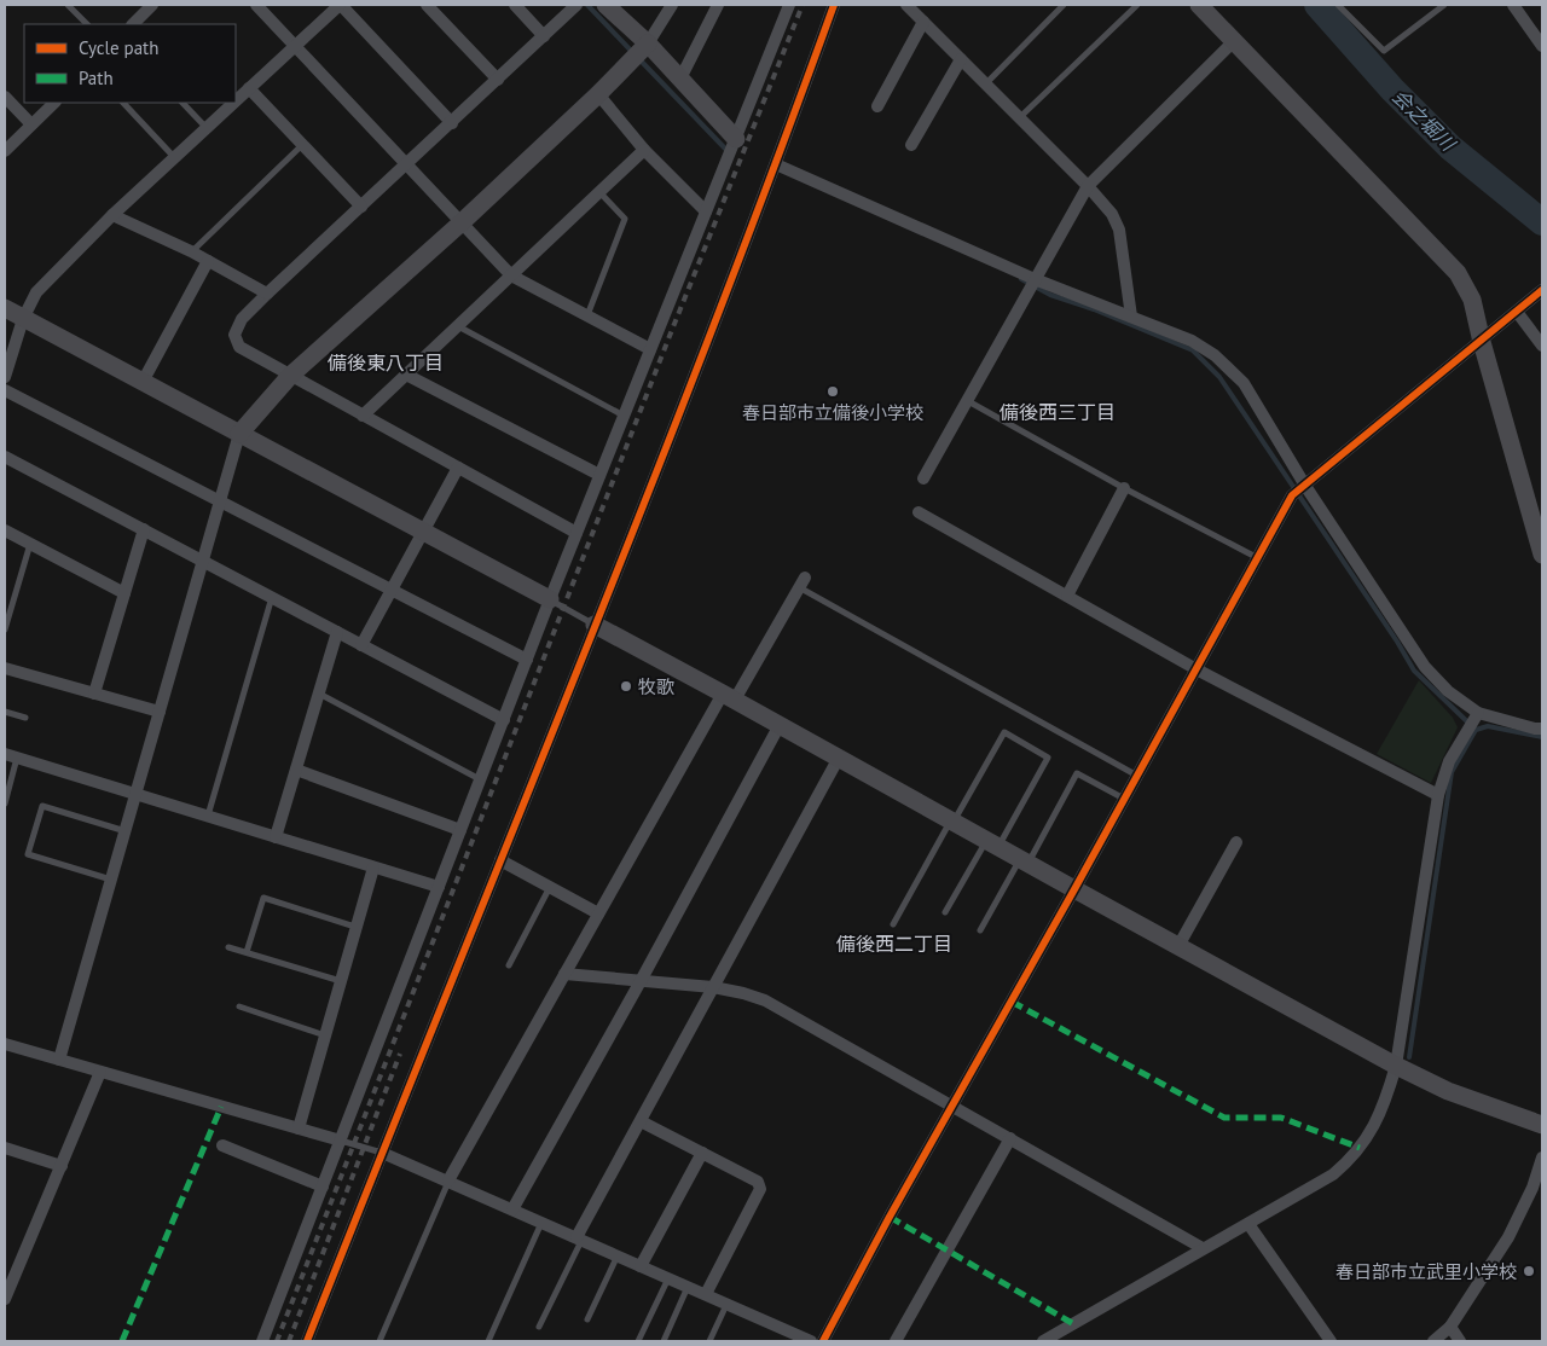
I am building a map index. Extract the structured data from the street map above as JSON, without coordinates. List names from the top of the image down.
{
  "districts": ["備後東八丁目", "備後西三丁目", "備後西二丁目"],
  "water": ["会之堀川"],
  "places": ["春日部市立備後小学校", "牧歌", "春日部市立武里小学校"],
  "legend": ["Cycle path", "Path"]
}
